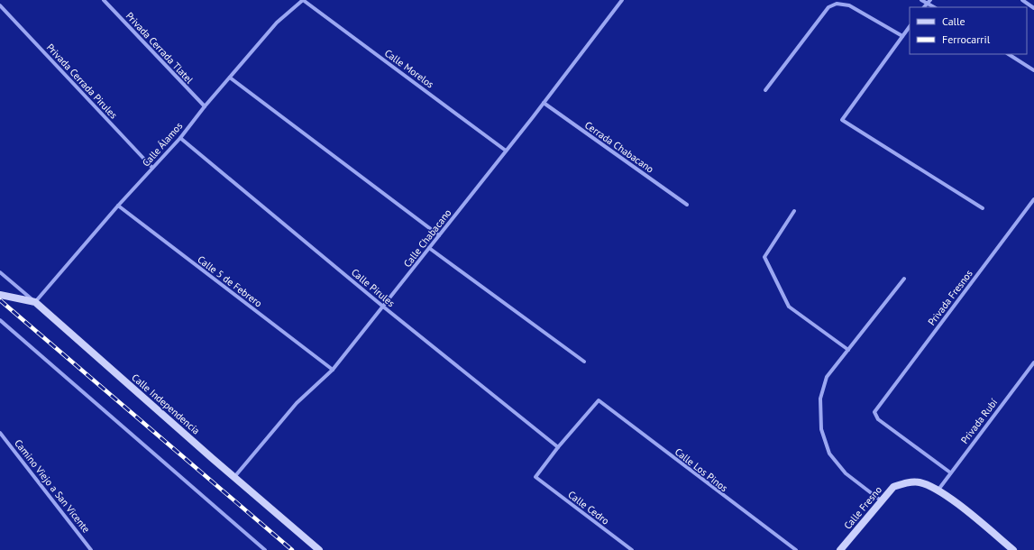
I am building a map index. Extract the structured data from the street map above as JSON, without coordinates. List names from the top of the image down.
{
  "streets": {
    "main road": ["Calle Independencia", "Calle Fresno"],
    "street": [
      "Privada Cerrada Tlatel",
      "Calle Morelos",
      "Privada Cerrada Pirules",
      "Calle Álamos",
      "Cerrada Chabacano",
      "Calle Chabacano",
      "Calle 5 de Febrero",
      "Calle Pirules",
      "Privada Fresnos",
      "Privada Rubí",
      "Calle Los Pinos",
      "Camino Viejo a San Vicente",
      "Calle Cedro"
    ]
  },
  "crossings": [
    ["Privada Cerrada Tlatel", "Calle Álamos"],
    ["Calle Morelos", "Calle Álamos"],
    ["Calle Morelos", "Calle Chabacano"],
    ["Privada Cerrada Pirules", "Calle Álamos"],
    ["Calle Álamos", "Calle 5 de Febrero"],
    ["Calle Álamos", "Calle Pirules"],
    ["Calle Álamos", "Calle Independencia"],
    ["Cerrada Chabacano", "Calle Chabacano"],
    ["Calle Chabacano", "Calle 5 de Febrero"],
    ["Calle Chabacano", "Calle Pirules"],
    ["Calle Chabacano", "Calle Independencia"],
    ["Calle Pirules", "Calle Los Pinos"],
    ["Calle Pirules", "Calle Cedro"],
    ["Privada Fresnos", "Privada Rubí"],
    ["Privada Rubí", "Calle Fresno"],
    ["Calle Los Pinos", "Calle Cedro"]
  ],
  "legend": ["Calle", "Ferrocarril"]
}
